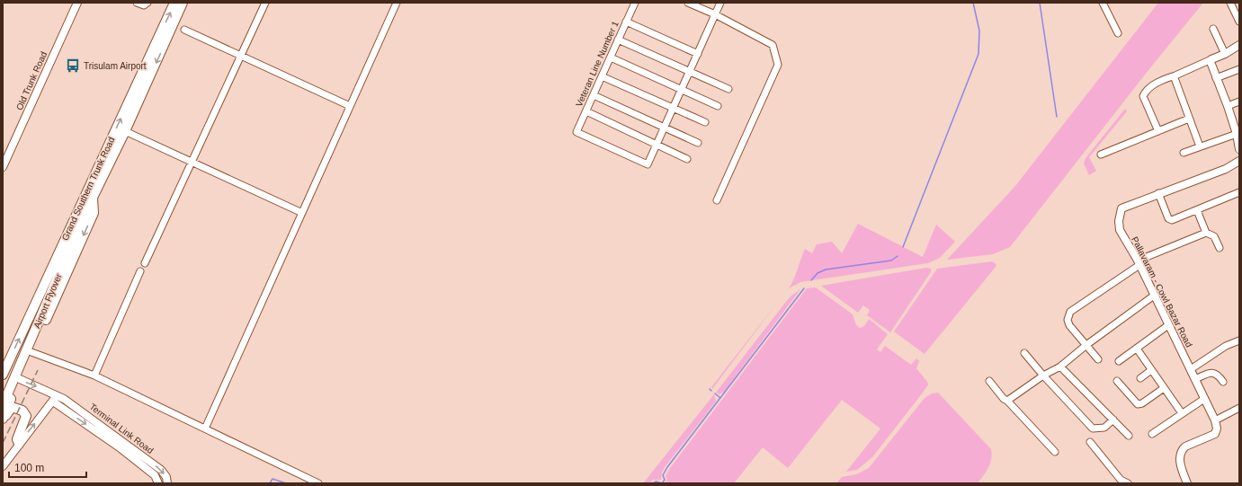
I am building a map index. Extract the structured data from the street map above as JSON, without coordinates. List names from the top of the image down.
{
  "streets": {
    "main road": ["Grand Southern Trunk Road", "Airport Flyover"],
    "street": [
      "Veteran Line Number 1",
      "Old Trunk Road",
      "Pallavaram - Cowl Bazar Road",
      "Terminal Link Road"
    ]
  },
  "crossings": [
    ["Grand Southern Trunk Road", "Airport Flyover"]
  ],
  "places": {
    "bus stop": ["Trisulam Airport"]
  },
  "scale_bar": "100 m"
}
